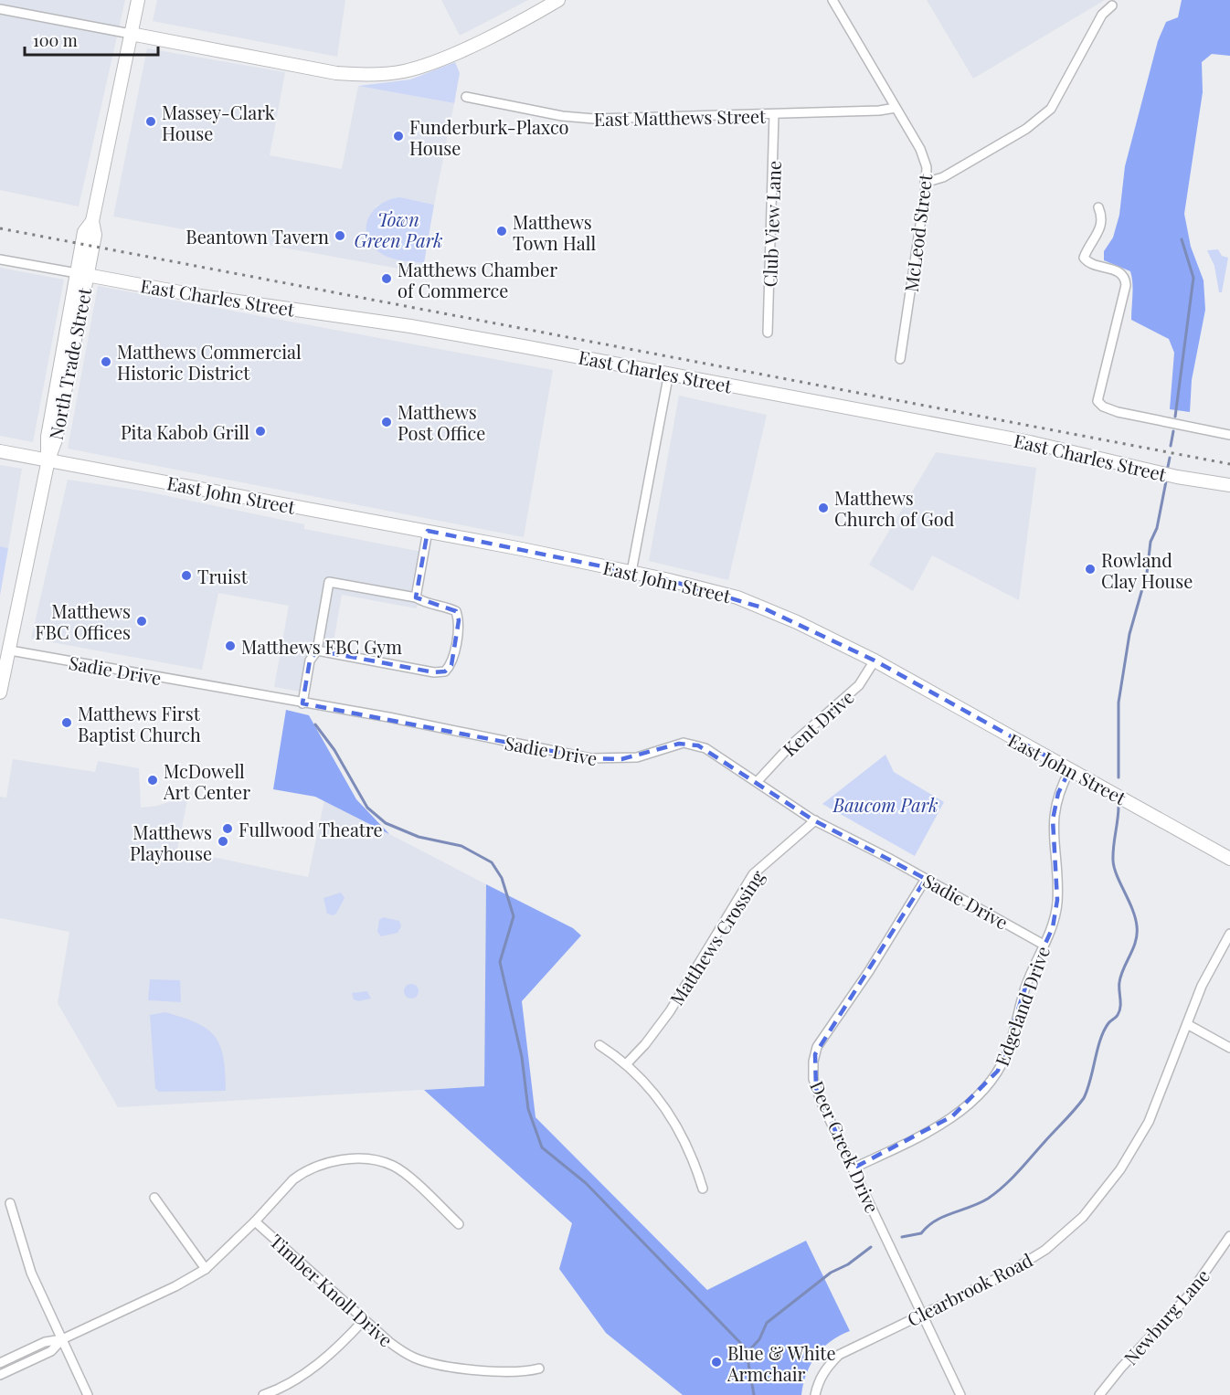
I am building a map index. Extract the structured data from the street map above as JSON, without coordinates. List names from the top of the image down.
{
  "streets": {
    "main road": ["East Charles Street", "North Trade Street", "East John Street"],
    "street": [
      "East Matthews Street",
      "Club View Lane",
      "McLeod Street",
      "Sadie Drive",
      "Kent Drive",
      "Matthews Crossing",
      "Edgeland Drive",
      "Deer Creek Drive",
      "Clearbrook Road",
      "Timber Knoll Drive",
      "Newburg Lane"
    ]
  },
  "crossings": [
    ["East Matthews Street", "Club View Lane"],
    ["East Matthews Street", "McLeod Street"],
    ["East Charles Street", "North Trade Street"],
    ["North Trade Street", "East John Street"],
    ["North Trade Street", "Sadie Drive"],
    ["East John Street", "Kent Drive"],
    ["East John Street", "Edgeland Drive"],
    ["Sadie Drive", "Kent Drive"],
    ["Sadie Drive", "Matthews Crossing"],
    ["Sadie Drive", "Edgeland Drive"],
    ["Sadie Drive", "Deer Creek Drive"],
    ["Edgeland Drive", "Deer Creek Drive"],
    ["Deer Creek Drive", "Clearbrook Road"]
  ],
  "parks": ["Town Green Park", "Baucom Park"],
  "places": [
    "Massey-Clark House",
    "Funderburk-Plaxco House",
    "Matthews Town Hall",
    "Beantown Tavern",
    "Matthews Chamber of Commerce",
    "Matthews Commercial Historic District",
    "Matthews Post Office",
    "Pita Kabob Grill",
    "Matthews Church of God",
    "Rowland Clay House",
    "Truist",
    "Matthews FBC Offices",
    "Matthews FBC Gym",
    "Matthews First Baptist Church",
    "McDowell Art Center",
    "Fullwood Theatre",
    "Matthews Playhouse",
    "Blue & White Armchair"
  ],
  "scale_bar": "100 m"
}
